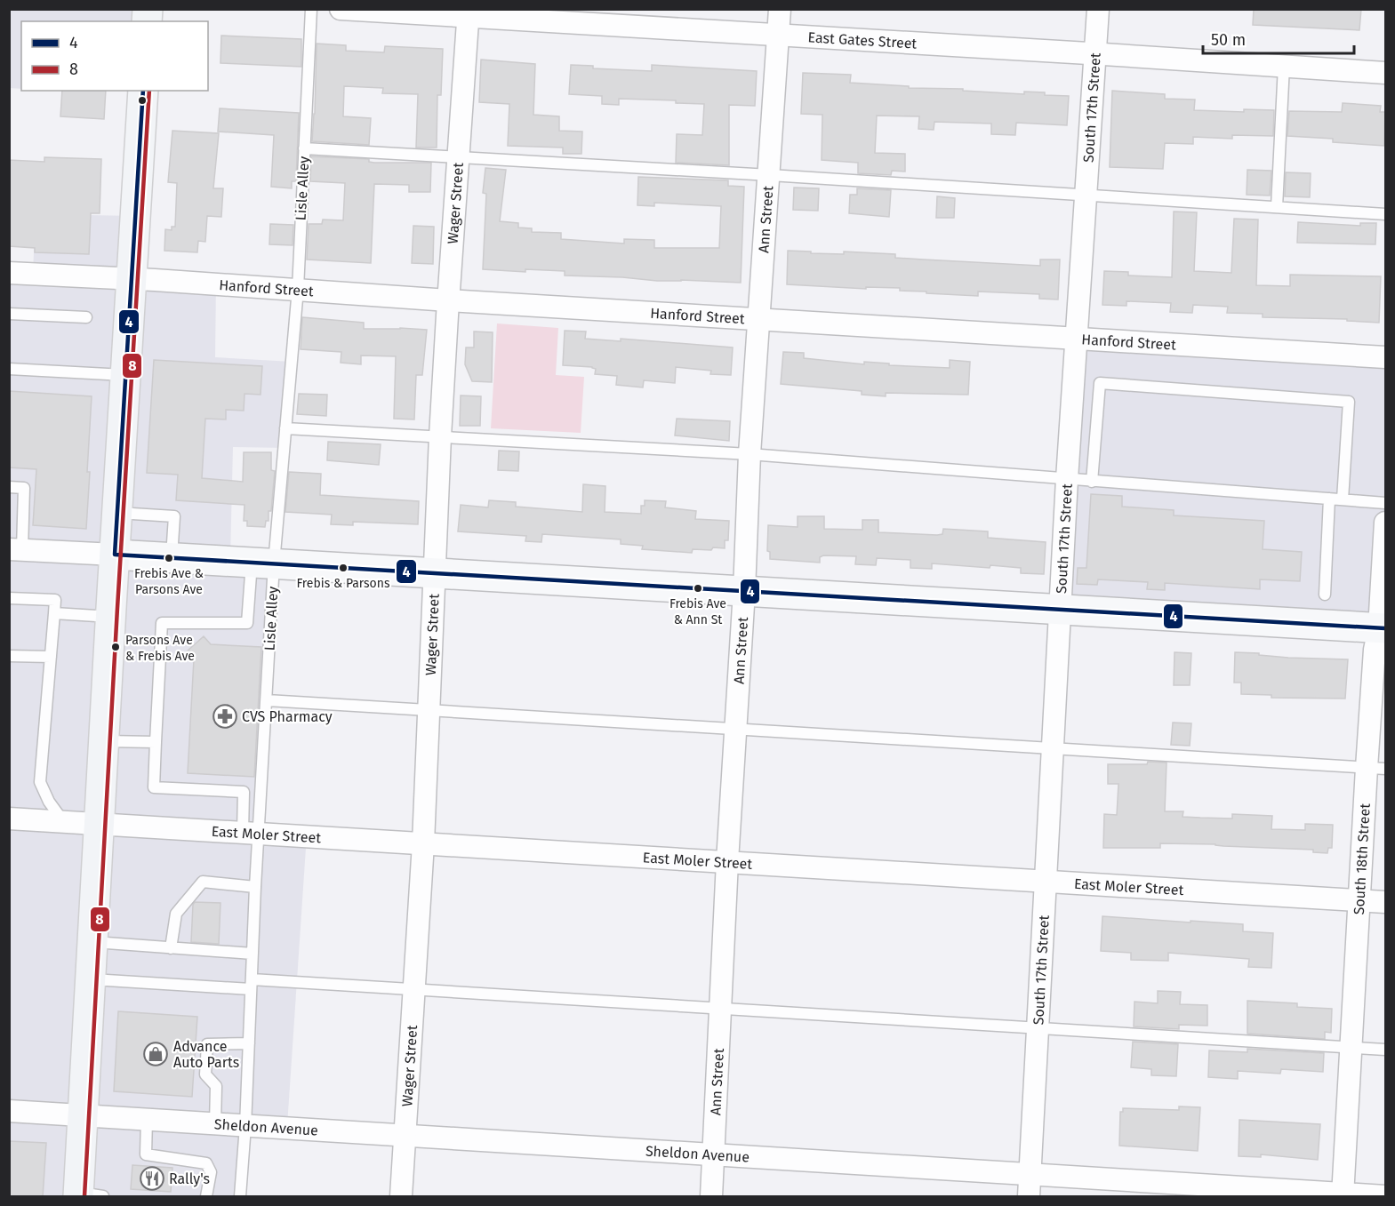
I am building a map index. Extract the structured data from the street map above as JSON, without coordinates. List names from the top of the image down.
{
  "streets": {
    "street": [
      "East Gates Street",
      "South 17th Street",
      "Wager Street",
      "Ann Street",
      "Hanford Street",
      "East Moler Street",
      "South 18th Street",
      "Sheldon Avenue"
    ],
    "lane": ["Lisle Alley"]
  },
  "crossings": [
    ["East Gates Street", "South 17th Street"],
    ["East Gates Street", "Wager Street"],
    ["East Gates Street", "Ann Street"],
    ["South 17th Street", "Hanford Street"],
    ["South 17th Street", "East Moler Street"],
    ["South 17th Street", "Sheldon Avenue"],
    ["Lisle Alley", "Hanford Street"],
    ["Lisle Alley", "East Moler Street"],
    ["Lisle Alley", "Sheldon Avenue"],
    ["Wager Street", "Hanford Street"],
    ["Wager Street", "East Moler Street"],
    ["Wager Street", "Sheldon Avenue"],
    ["Ann Street", "Hanford Street"],
    ["Ann Street", "East Moler Street"],
    ["Ann Street", "Sheldon Avenue"],
    ["East Moler Street", "South 18th Street"],
    ["South 18th Street", "Sheldon Avenue"]
  ],
  "places": {
    "other": [
      "Frebis Ave & Parsons Ave",
      "Frebis & Parsons",
      "Frebis Ave & Ann St",
      "Parsons Ave & Frebis Ave"
    ],
    "pharmacy": ["CVS Pharmacy"],
    "shop": ["Advance Auto Parts"],
    "restaurant": ["Rally's"]
  },
  "lines": ["transit line 4", "transit line 8"],
  "legend": ["4", "8"],
  "scale_bar": "50 m"
}
